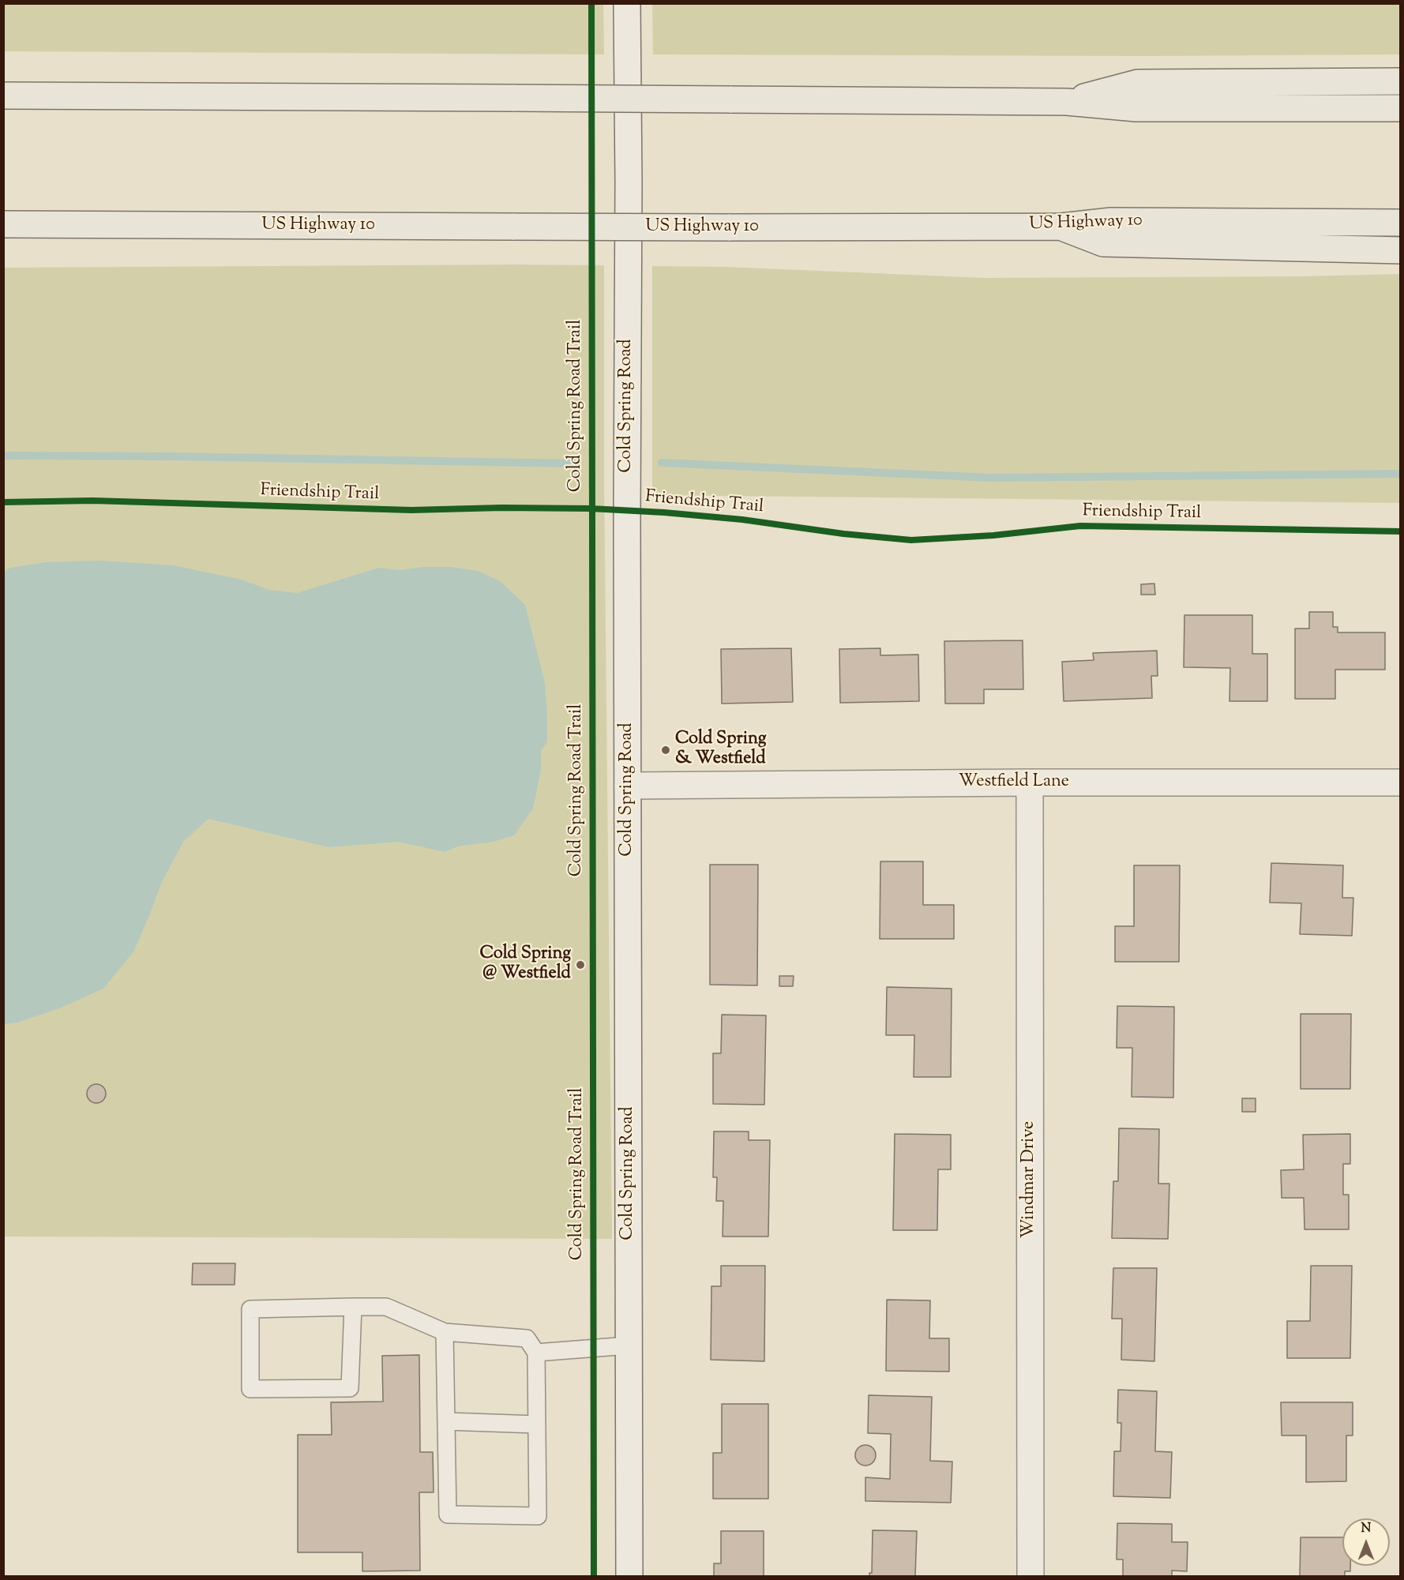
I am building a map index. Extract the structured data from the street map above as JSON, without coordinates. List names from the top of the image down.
{
  "streets": {
    "highway": ["US Highway 10"],
    "street": ["Cold Spring Road", "Westfield Lane", "Windmar Drive"],
    "cycle path": ["Cold Spring Road Trail", "Friendship Trail"]
  },
  "crossings": [
    ["Cold Spring Road", "Westfield Lane"],
    ["Westfield Lane", "Windmar Drive"]
  ],
  "places": ["Cold Spring & Westfield", "Cold Spring @ Westfield"],
  "north": "top"
}
